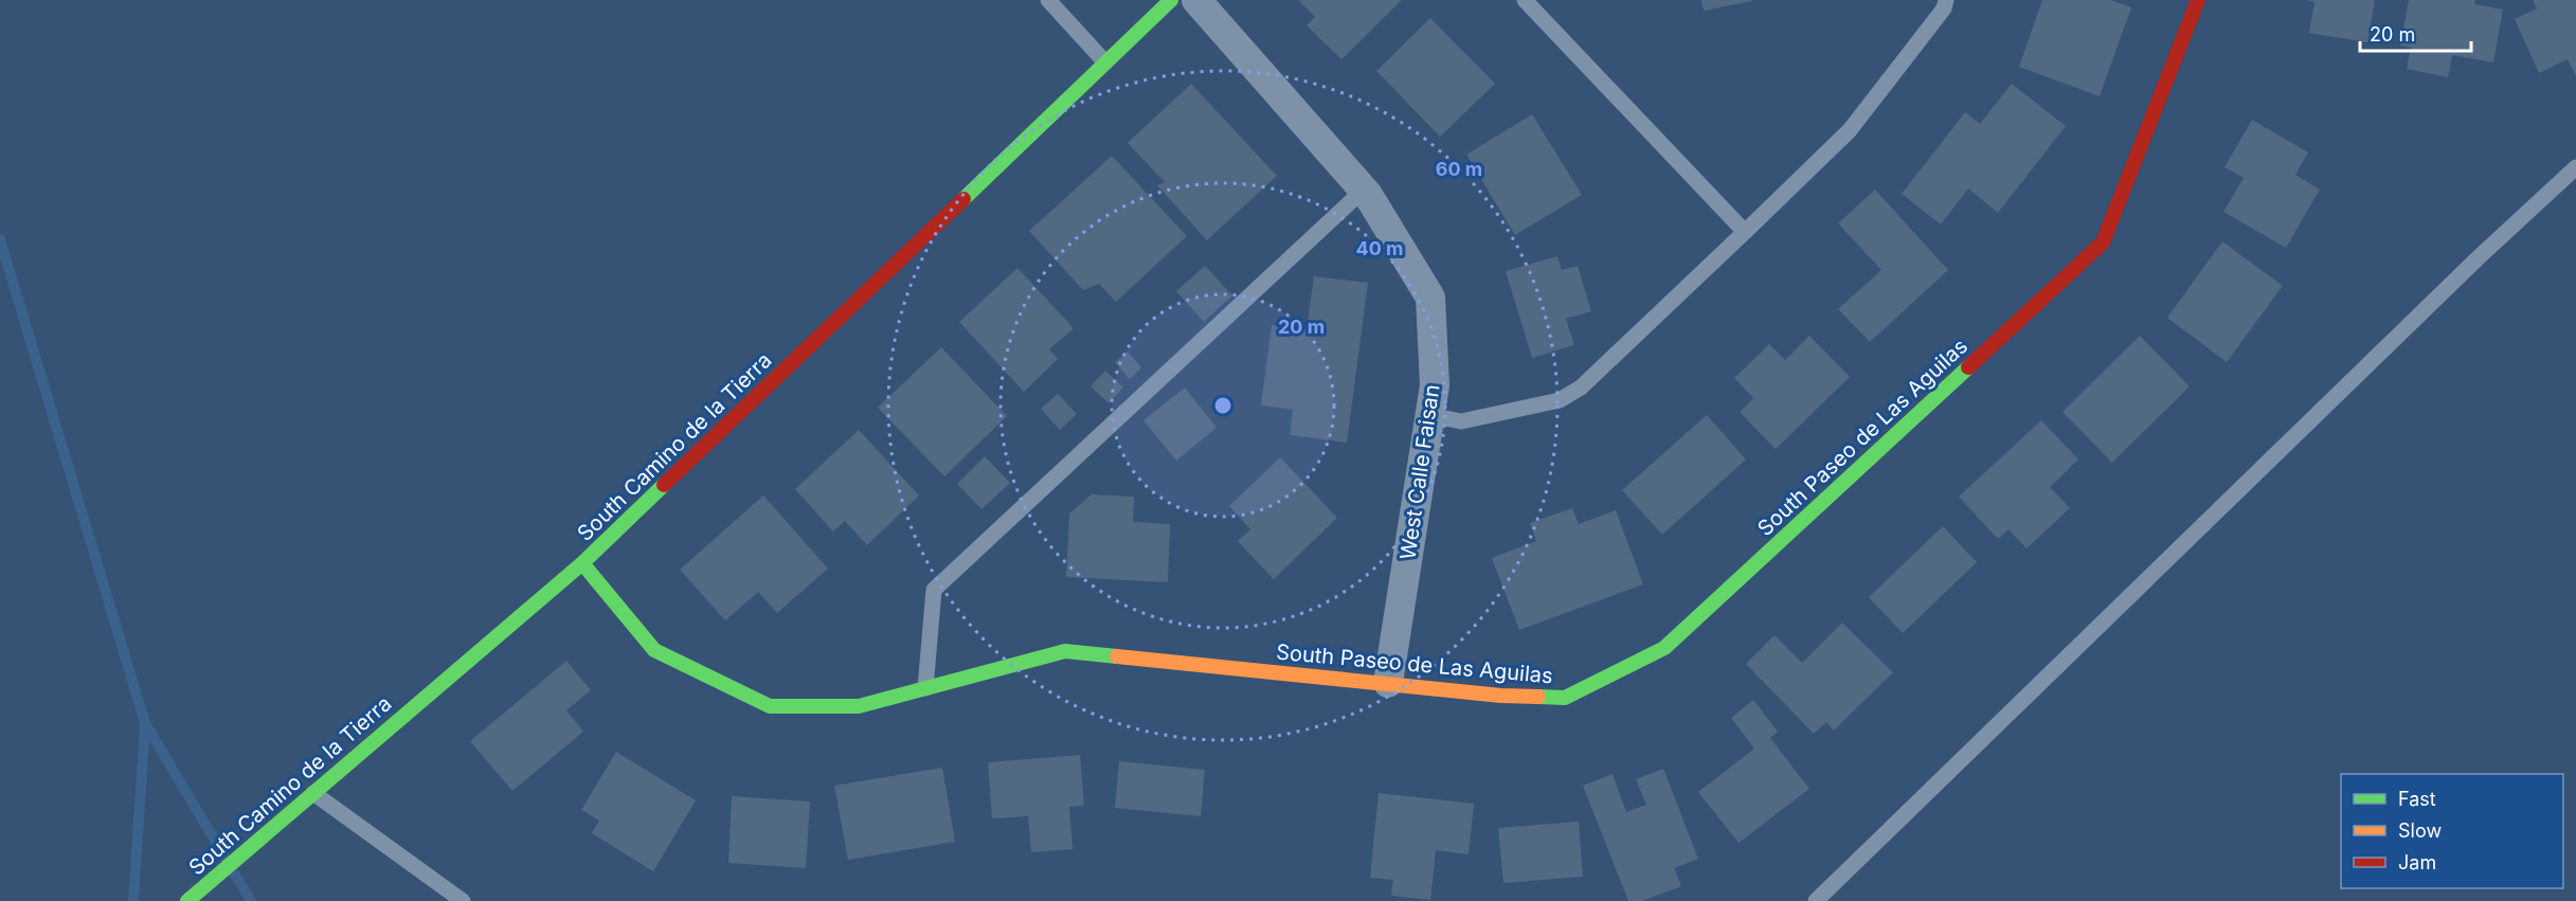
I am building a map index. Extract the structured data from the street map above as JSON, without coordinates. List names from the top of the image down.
{
  "streets": {
    "street": ["South Paseo de Las Aguilas", "South Camino de la Tierra", "West Calle Faisan"]
  },
  "crossings": [
    ["South Paseo de Las Aguilas", "South Camino de la Tierra"],
    ["South Paseo de Las Aguilas", "West Calle Faisan"]
  ],
  "legend": ["Fast", "Slow", "Jam"],
  "scale_bar": "20 m",
  "rings": ["60 m", "40 m", "20 m"]
}
